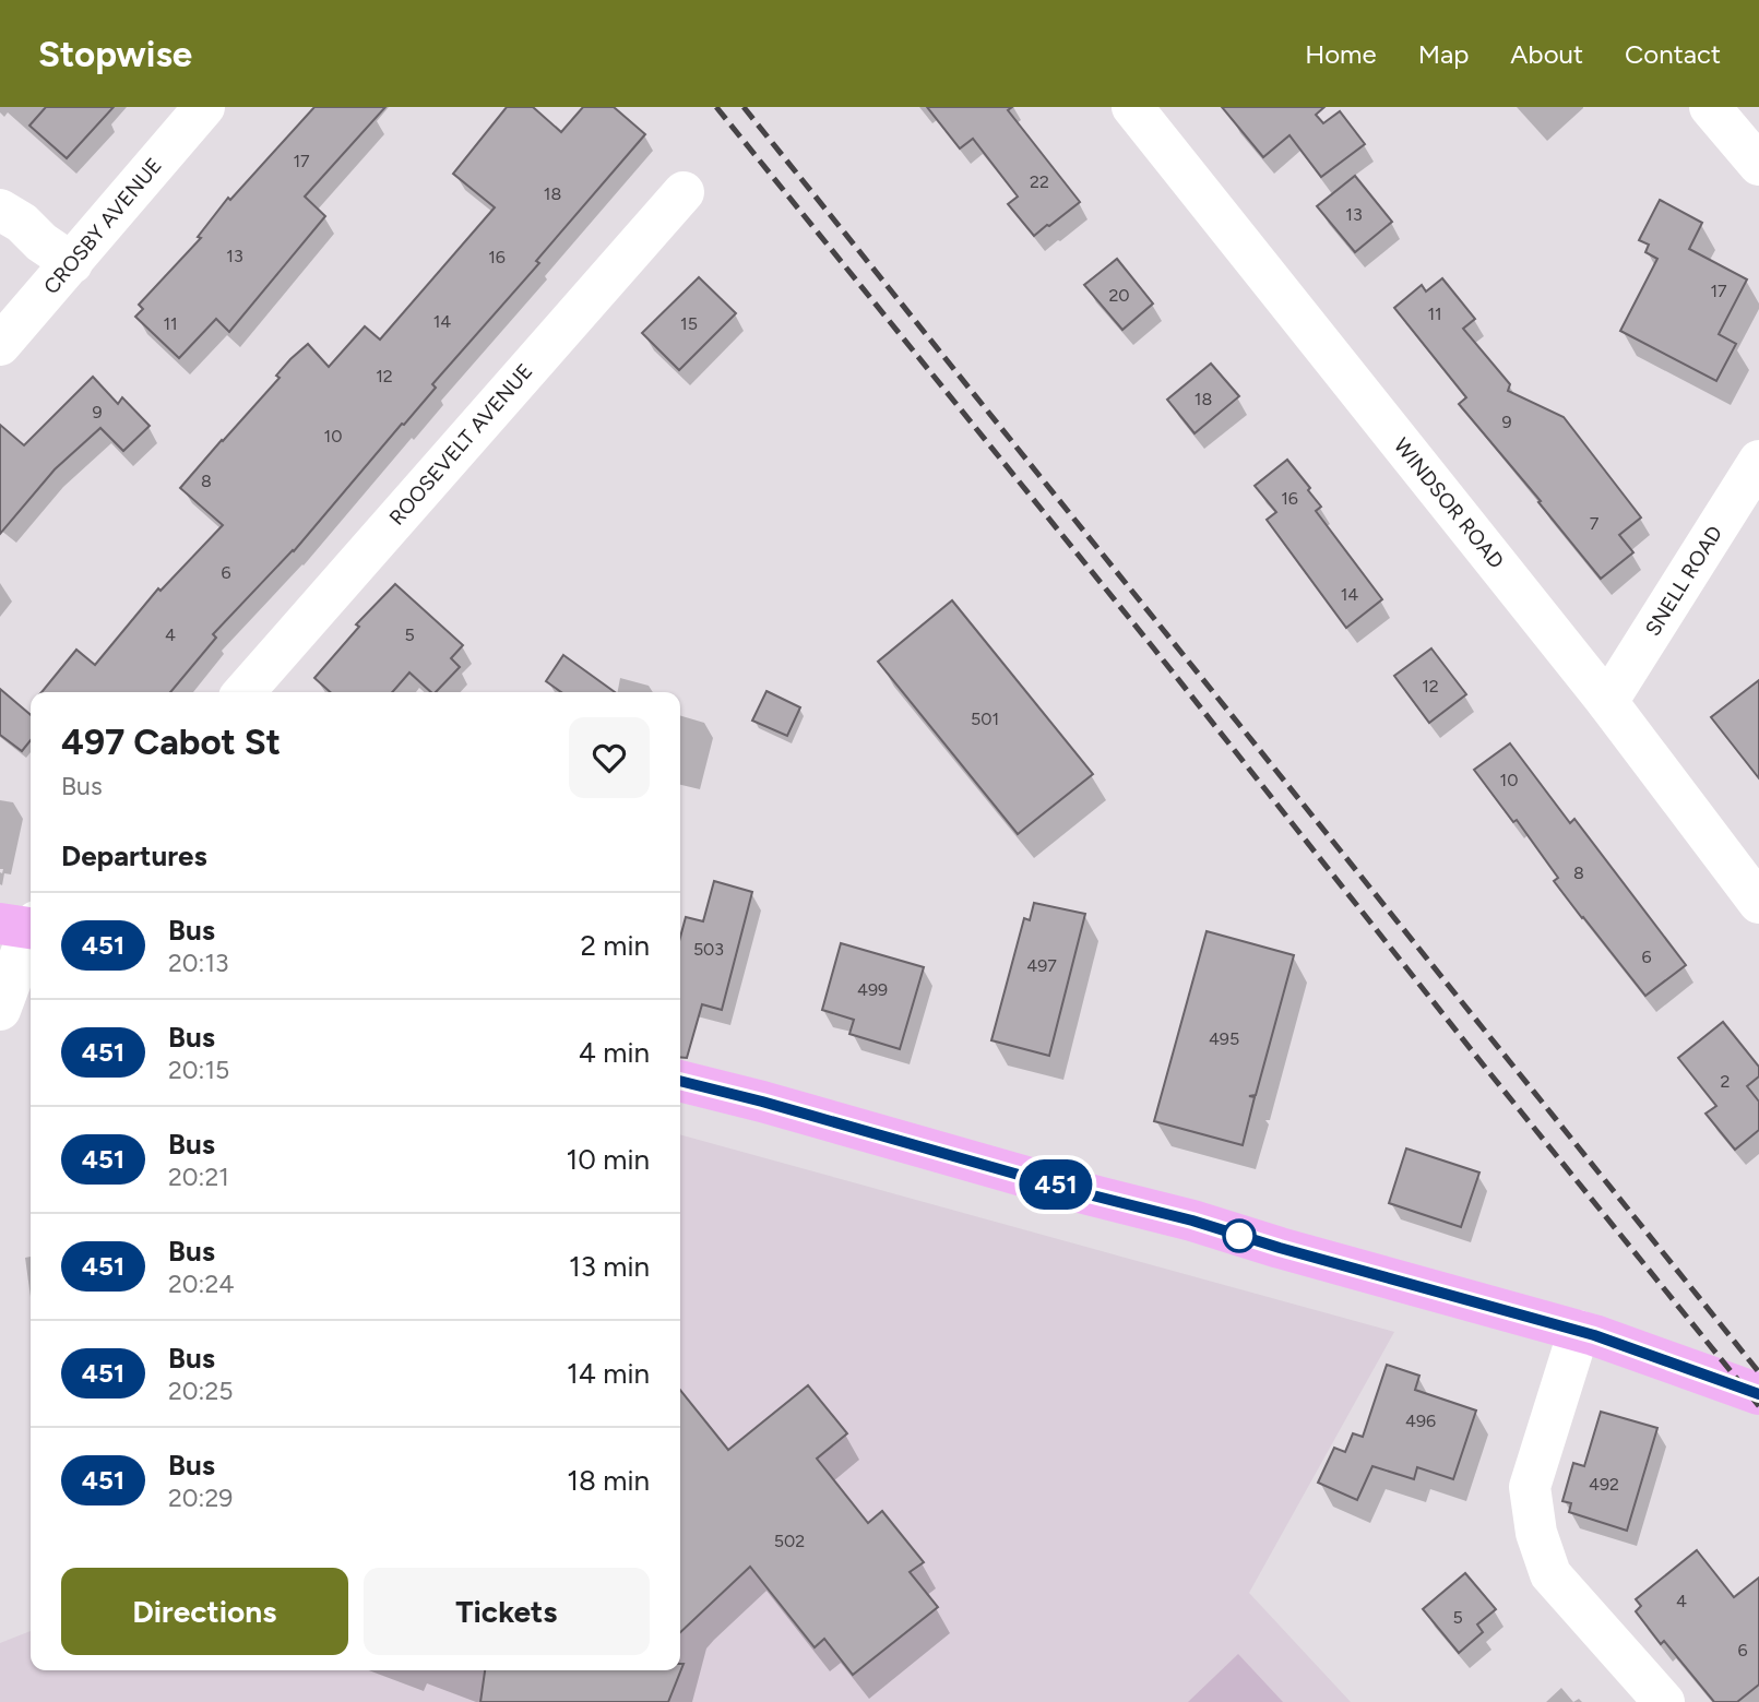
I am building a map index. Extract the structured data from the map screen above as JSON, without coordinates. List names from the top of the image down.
{
  "streets": {
    "street": [
      "CROSBY AVENUE",
      "ROOSEVELT AVENUE",
      "WINDSOR ROAD",
      "SNELL ROAD"
    ]
  },
  "crossings": [
    ["WINDSOR ROAD", "SNELL ROAD"]
  ],
  "lines": ["bus line 451"],
  "house_numbers": [
    "17",
    "22",
    "18",
    "13",
    "13",
    "16",
    "17",
    "20",
    "11",
    "14",
    "11",
    "15",
    "12",
    "18",
    "9",
    "9",
    "10",
    "8",
    "16",
    "7",
    "6",
    "14",
    "4",
    "5",
    "12",
    "501",
    "10",
    "8",
    "503",
    "6",
    "497",
    "499",
    "495",
    "2",
    "496",
    "492",
    "502",
    "4",
    "5",
    "6"
  ],
  "page": {
    "header": "Stopwise",
    "nav": [
      "Home",
      "Map",
      "About",
      "Contact"
    ],
    "on_map": "451",
    "heading": [
      ["497 Cabot St", "Bus"],
      "Departures"
    ],
    "list": [
      {
        "mark": "451",
        "name": "Bus",
        "note": "20:13",
        "value": "2 min"
      },
      {
        "mark": "451",
        "name": "Bus",
        "note": "20:15",
        "value": "4 min"
      },
      {
        "mark": "451",
        "name": "Bus",
        "note": "20:21",
        "value": "10 min"
      },
      {
        "mark": "451",
        "name": "Bus",
        "note": "20:24",
        "value": "13 min"
      },
      {
        "mark": "451",
        "name": "Bus",
        "note": "20:25",
        "value": "14 min"
      },
      {
        "mark": "451",
        "name": "Bus",
        "note": "20:29",
        "value": "18 min"
      }
    ],
    "buttons": ["Directions", "Tickets"]
  }
}
